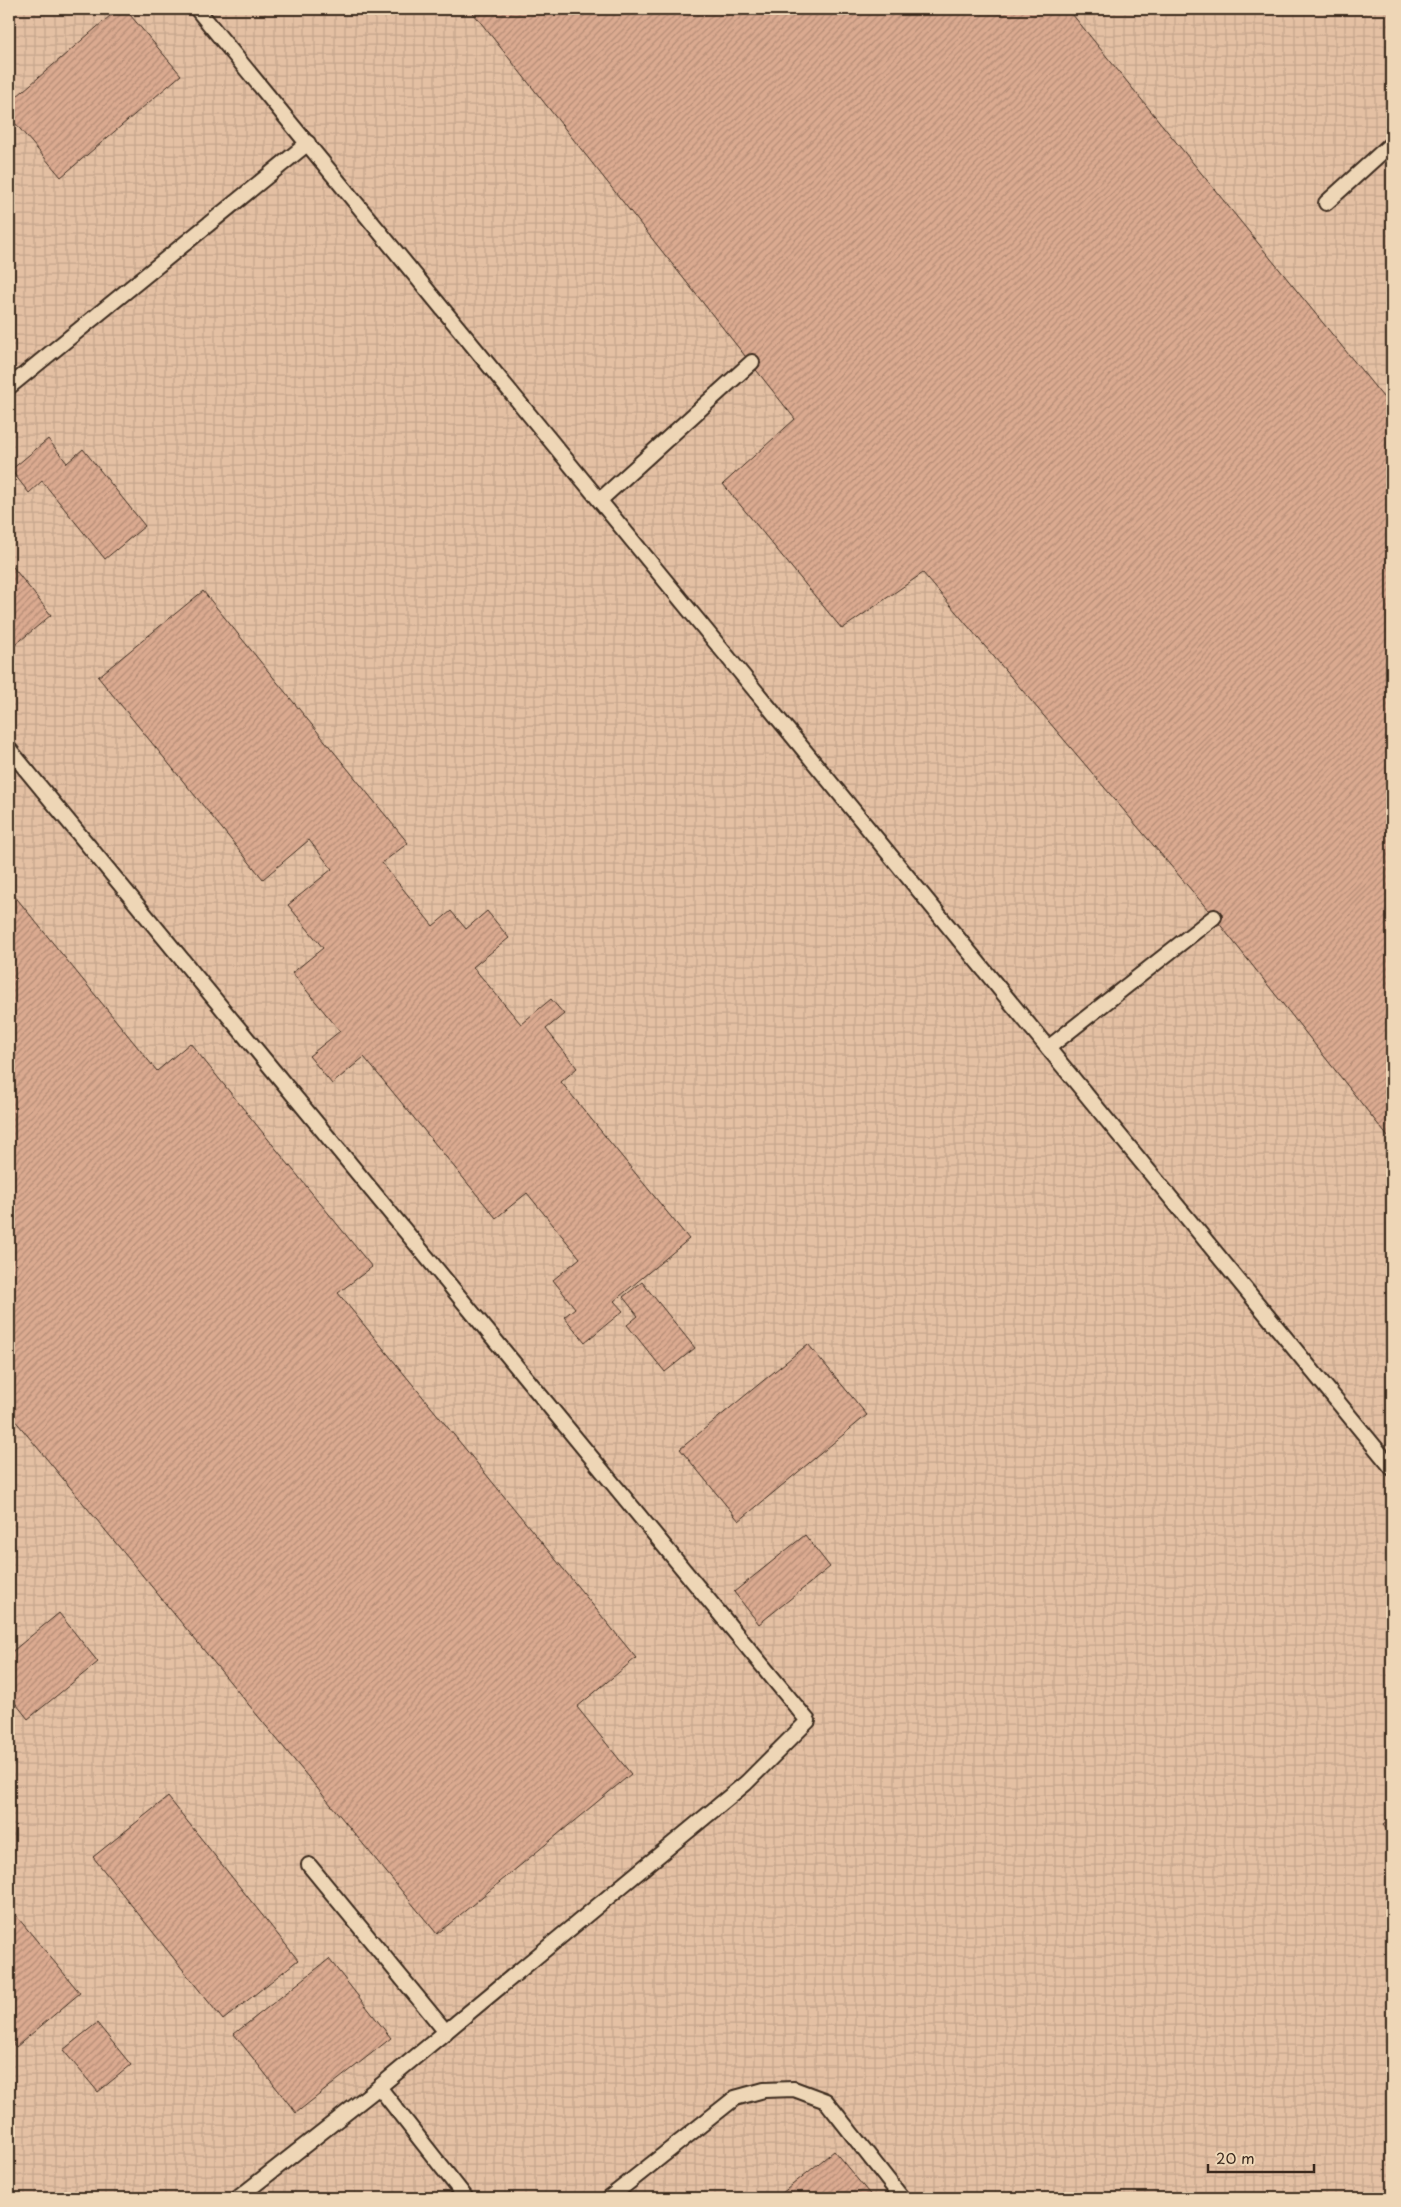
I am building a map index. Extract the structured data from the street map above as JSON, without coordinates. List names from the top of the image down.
{
  "scale_bar": "20 m"
}
